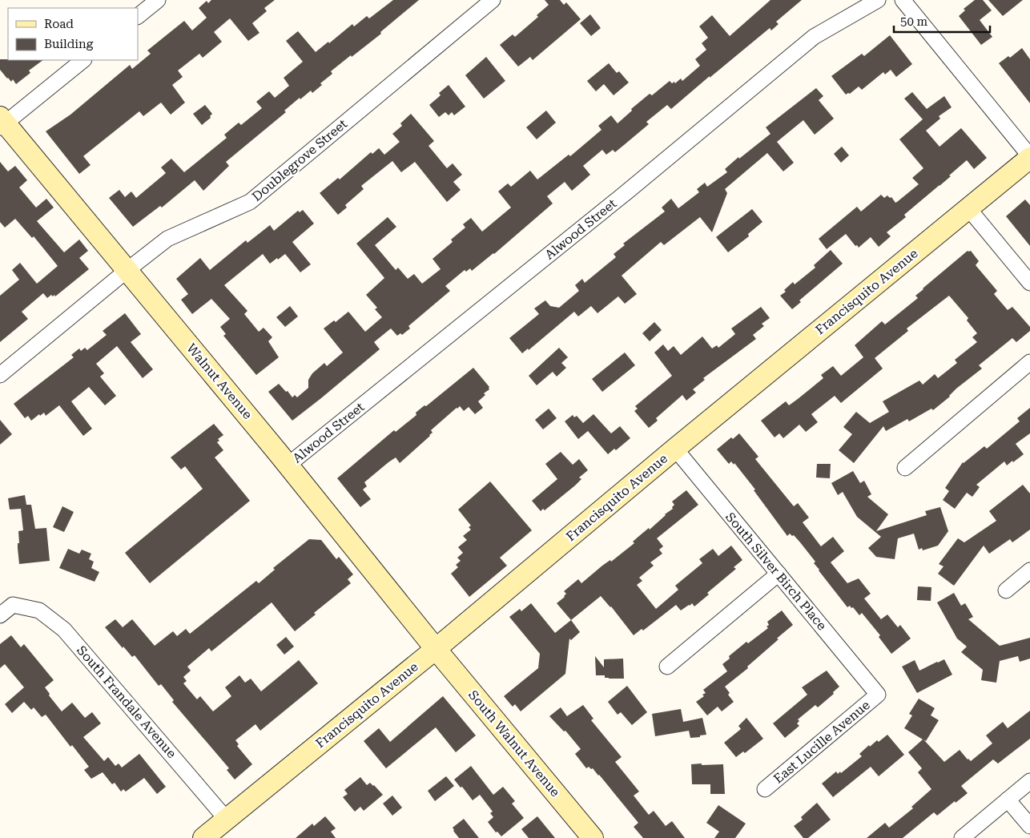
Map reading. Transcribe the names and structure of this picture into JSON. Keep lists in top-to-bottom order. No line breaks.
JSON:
{"streets":{"street":["Doublegrove Street","Alwood Street","Francisquito Avenue","Walnut Avenue","South Silver Birch Place","South Frandale Avenue","East Lucille Avenue","South Walnut Avenue"]},"crossings":[["Doublegrove Street","Walnut Avenue"],["Alwood Street","Walnut Avenue"],["Francisquito Avenue","Walnut Avenue"],["Francisquito Avenue","South Silver Birch Place"],["Francisquito Avenue","South Frandale Avenue"],["Francisquito Avenue","South Walnut Avenue"],["Walnut Avenue","South Walnut Avenue"],["South Silver Birch Place","East Lucille Avenue"]],"legend":["Road","Building"],"scale_bar":"50 m"}
